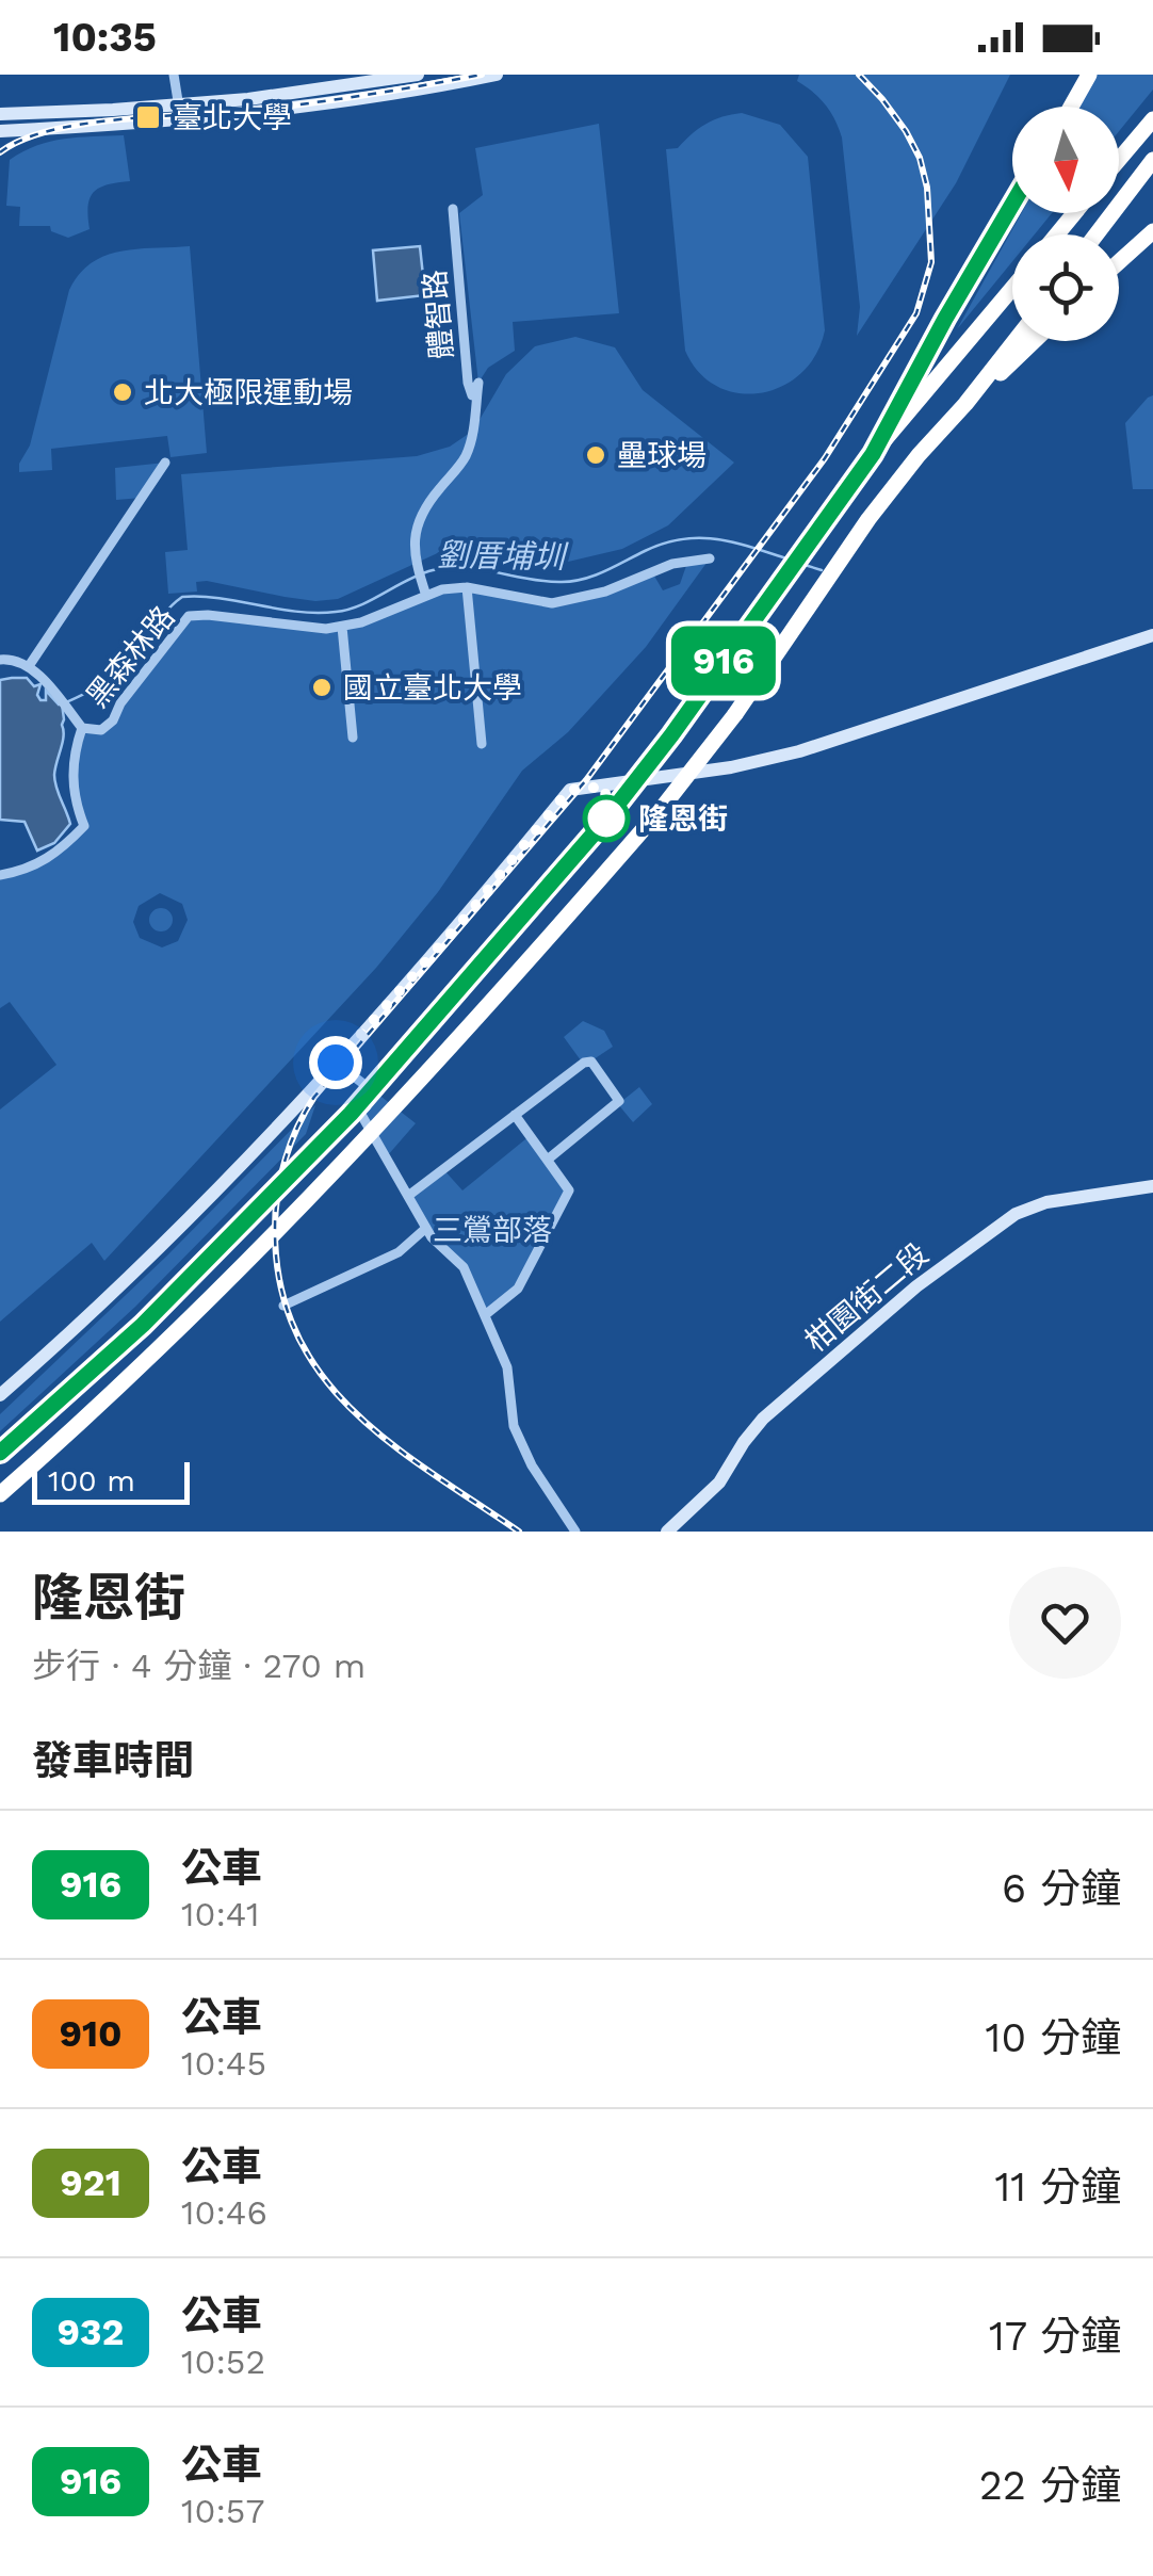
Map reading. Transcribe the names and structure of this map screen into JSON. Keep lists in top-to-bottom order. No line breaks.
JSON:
{"streets":{"street":["體智路","黑森林路","柑園街二段"]},"crossings":[["體智路","黑森林路"]],"water":["劉厝埔圳"],"parks":["三鶯部落"],"places":{"transit":["臺北大學"],"other":["北大極限運動場","壘球場","國立臺北大學","隆恩街"]},"lines":["bus line 916"],"scale_bar":"100 m","north":"bottom","page":{"status":"10:35","on_map":"916","scale":"100 m","heading":[["隆恩街","步行 · 4 分鐘 · 270 m"],"發車時間"],"list":[{"mark":"916","name":"公車","note":"10:41","value":"6 分鐘"},{"mark":"910","name":"公車","note":"10:45","value":"10 分鐘"},{"mark":"921","name":"公車","note":"10:46","value":"11 分鐘"},{"mark":"932","name":"公車","note":"10:52","value":"17 分鐘"},{"mark":"916","name":"公車","note":"10:57","value":"22 分鐘"}]}}
